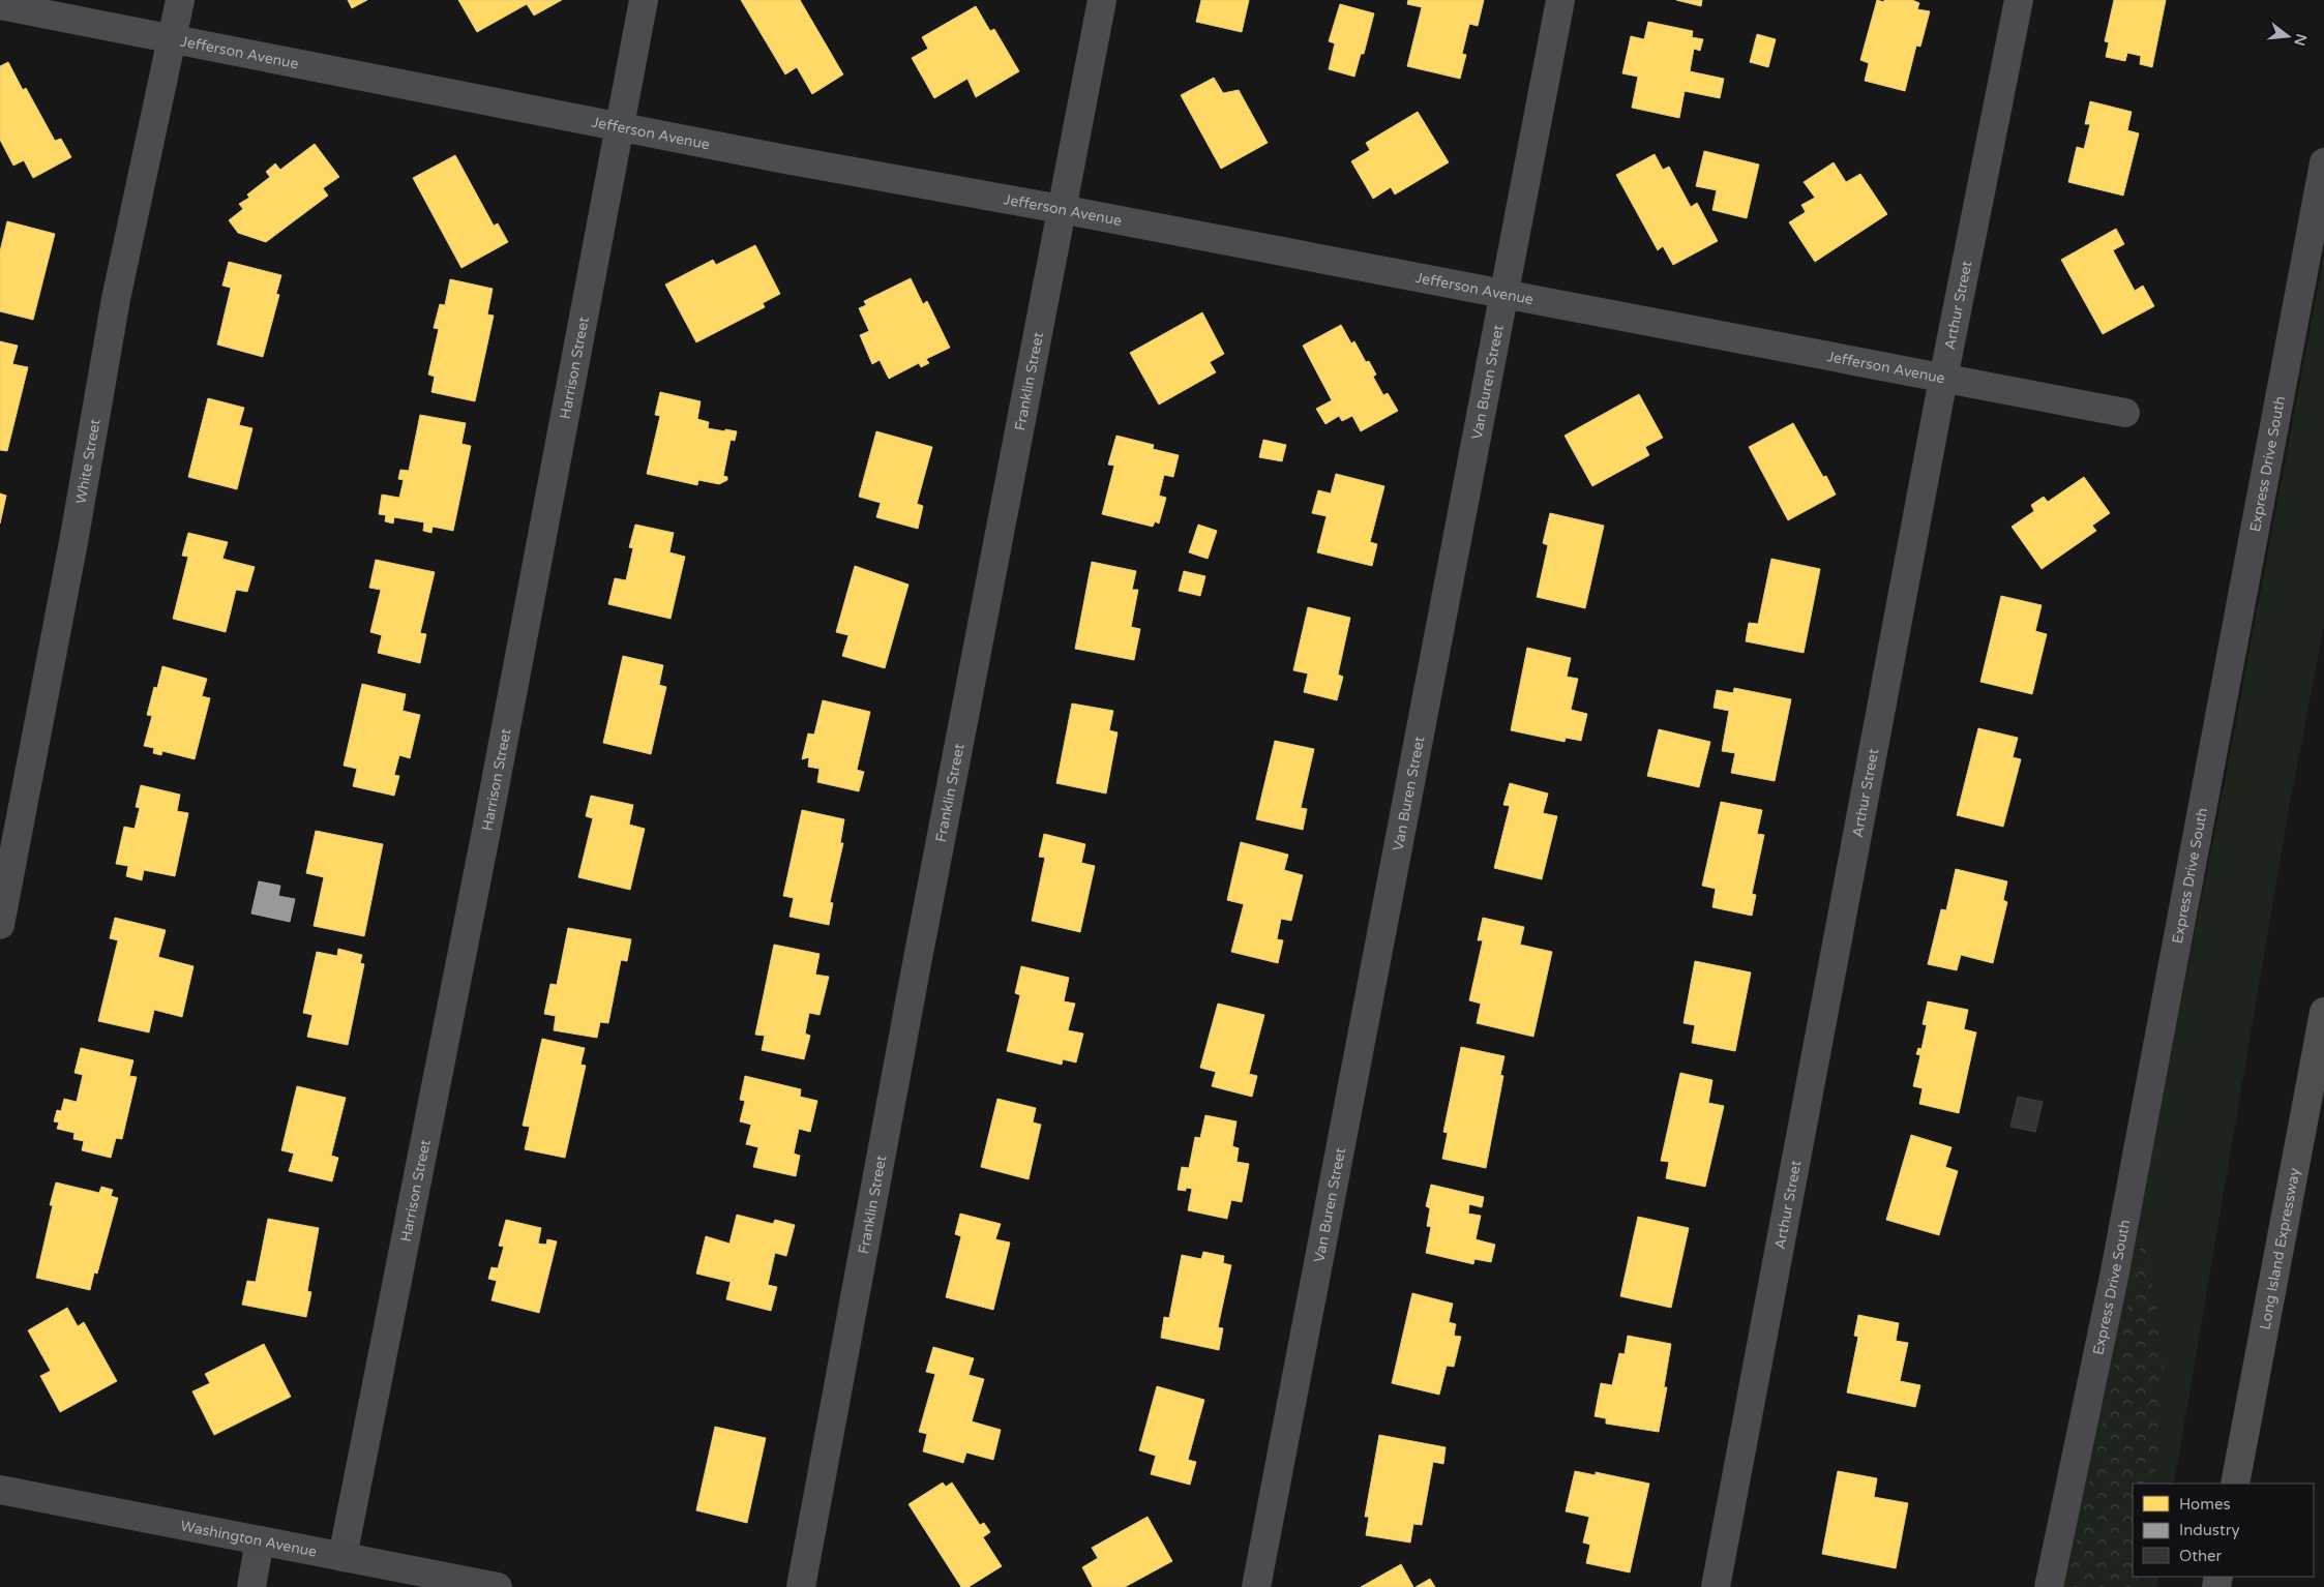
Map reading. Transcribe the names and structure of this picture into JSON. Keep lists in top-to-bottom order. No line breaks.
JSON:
{"streets":{"highway":["Long Island Expressway"],"main road":["Express Drive South","Washington Avenue"],"street":["Jefferson Avenue","Arthur Street","Harrison Street","Franklin Street","Van Buren Street","White Street"]},"crossings":[["Jefferson Avenue","Arthur Street"],["Jefferson Avenue","Harrison Street"],["Jefferson Avenue","Franklin Street"],["Jefferson Avenue","Van Buren Street"],["Jefferson Avenue","White Street"],["Harrison Street","Washington Avenue"]],"legend":["Homes","Industry","Other"],"north":"right"}
